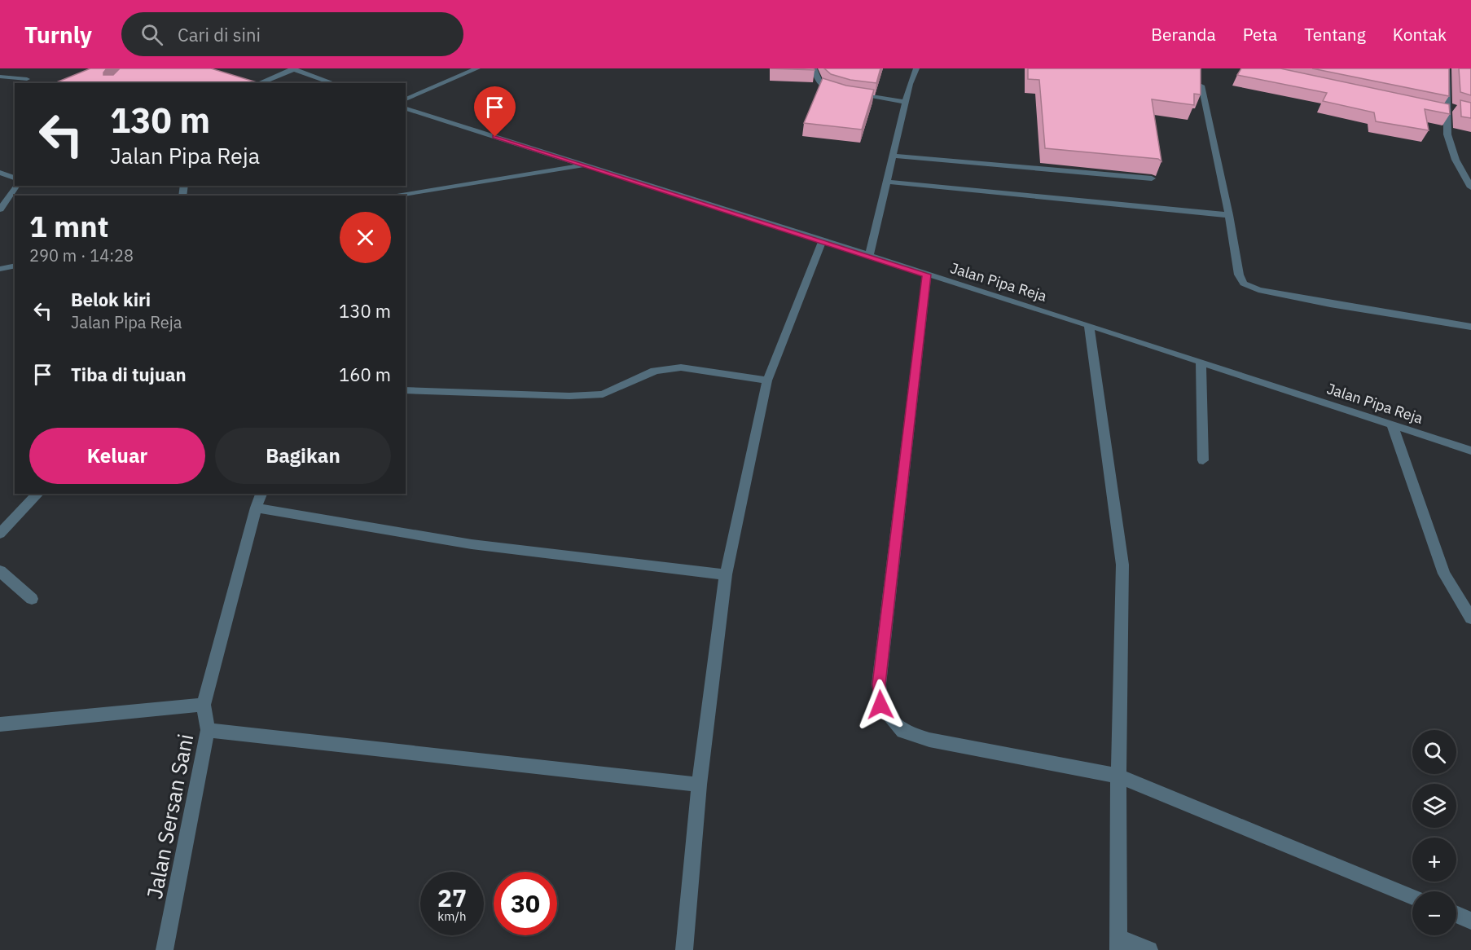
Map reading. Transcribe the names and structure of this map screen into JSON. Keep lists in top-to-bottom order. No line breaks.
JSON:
{"streets":{"street":["Jalan Pipa Reja","Jalan Sersan Sani"]},"page":{"header":"Turnly","search":"Cari di sini","nav":["Beranda","Peta","Tentang","Kontak"],"turn":["130 m","Jalan Pipa Reja"],"heading":["1 mnt","290 m · 14:28"],"list":[{"name":"Belok kiri","note":"Jalan Pipa Reja","value":"130 m"},{"name":"Tiba di tujuan","value":"160 m"}],"buttons":["Keluar","Bagikan"],"map_buttons":["+","−"],"speed":"27 km/h","limit":"30"}}
